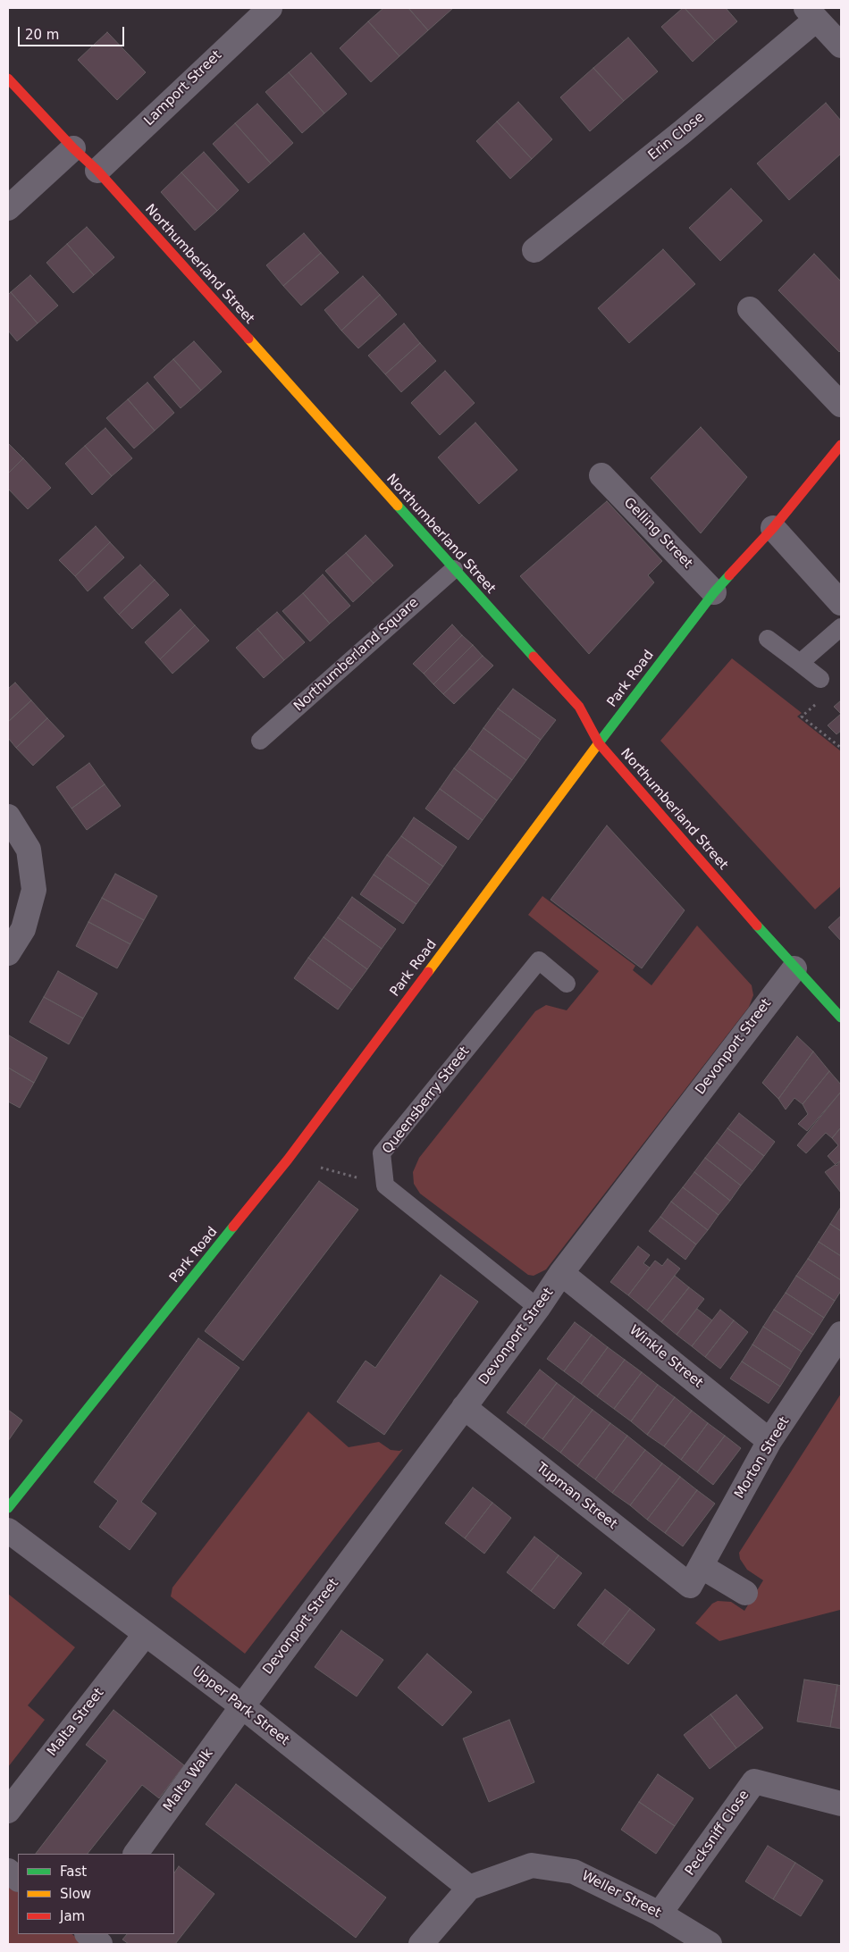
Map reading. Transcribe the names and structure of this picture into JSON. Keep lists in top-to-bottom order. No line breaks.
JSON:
{"streets":{"main road":["Northumberland Street","Park Road"],"street":["Lamport Street","Erin Close","Gelling Street","Devonport Street","Winkle Street","Morton Street","Tupman Street","Upper Park Street","Malta Street","Malta Walk","Pecksniff Close","Weller Street"],"lane":["Northumberland Square","Queensberry Street"]},"crossings":[["Lamport Street","Northumberland Street"],["Northumberland Street","Northumberland Square"],["Northumberland Street","Park Road"],["Northumberland Street","Devonport Street"],["Gelling Street","Park Road"],["Devonport Street","Winkle Street"],["Devonport Street","Tupman Street"],["Devonport Street","Upper Park Street"],["Devonport Street","Malta Walk"],["Winkle Street","Morton Street"],["Morton Street","Tupman Street"],["Upper Park Street","Malta Street"],["Upper Park Street","Malta Walk"],["Upper Park Street","Weller Street"],["Pecksniff Close","Weller Street"]],"legend":["Fast","Slow","Jam"],"scale_bar":"20 m"}
